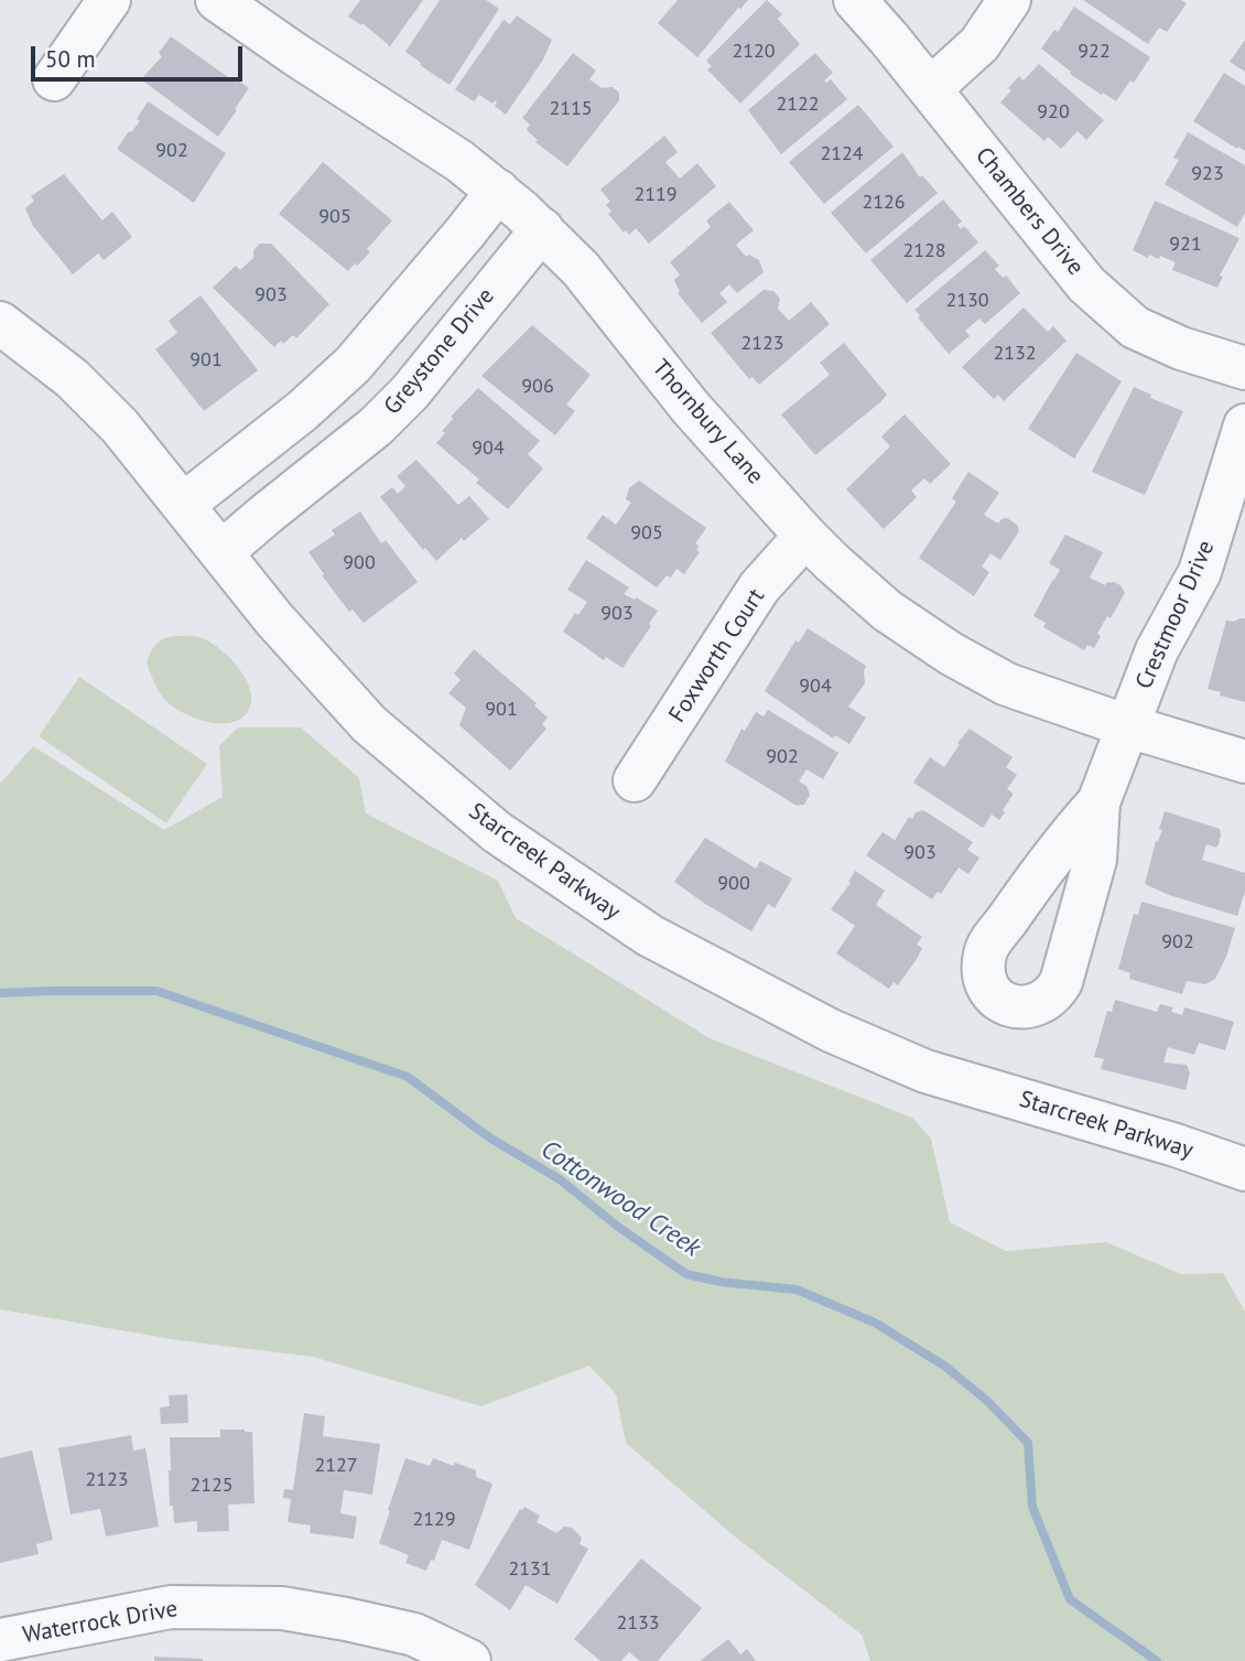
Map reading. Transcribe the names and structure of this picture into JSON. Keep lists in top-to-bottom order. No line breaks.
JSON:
{"streets":{"street":["Chambers Drive","Greystone Drive","Thornbury Lane","Crestmoor Drive","Foxworth Court","Starcreek Parkway","Waterrock Drive"]},"crossings":[["Greystone Drive","Thornbury Lane"],["Greystone Drive","Starcreek Parkway"],["Thornbury Lane","Crestmoor Drive"],["Thornbury Lane","Foxworth Court"]],"water":["Cottonwood Creek"],"house_numbers":["2120","922","2122","2115","920","902","2124","923","2119","2126","905","921","2128","903","2130","2123","2132","901","906","904","905","900","903","904","901","902","903","900","902","2127","2123","2125","2129","2131","2133"],"scale_bar":"50 m"}
